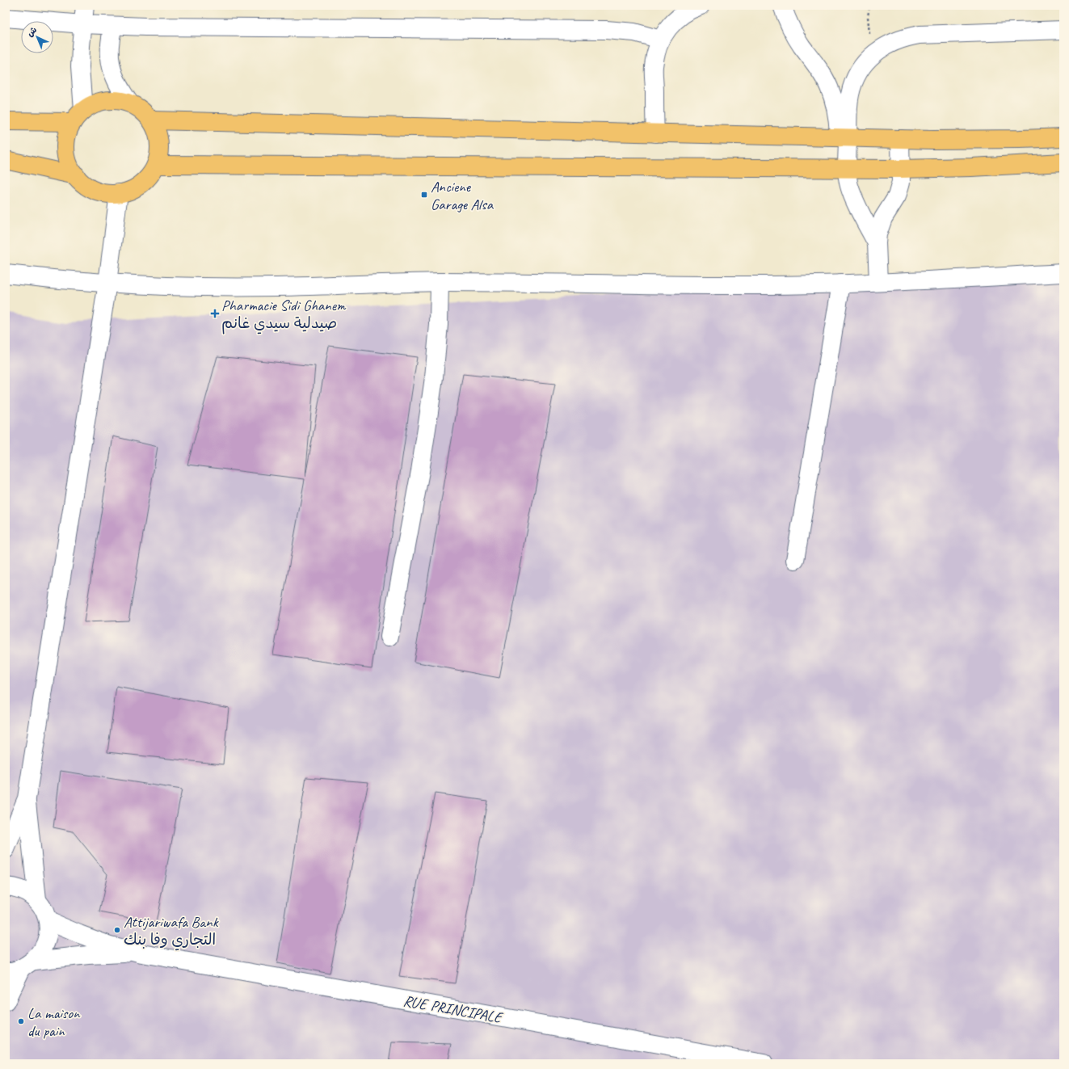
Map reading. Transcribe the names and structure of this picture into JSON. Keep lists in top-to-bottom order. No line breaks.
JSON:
{"streets":{"street":["RUE PRINCIPALE"]},"places":{"transit":["Anciene Garage Alsa"],"health":["Pharmacie Sidi Ghanem صيدلية سيدي غانم"],"other":["Attijariwafa Bank التجاري وفا بنك","La maison du pain"]},"north":"top left"}
